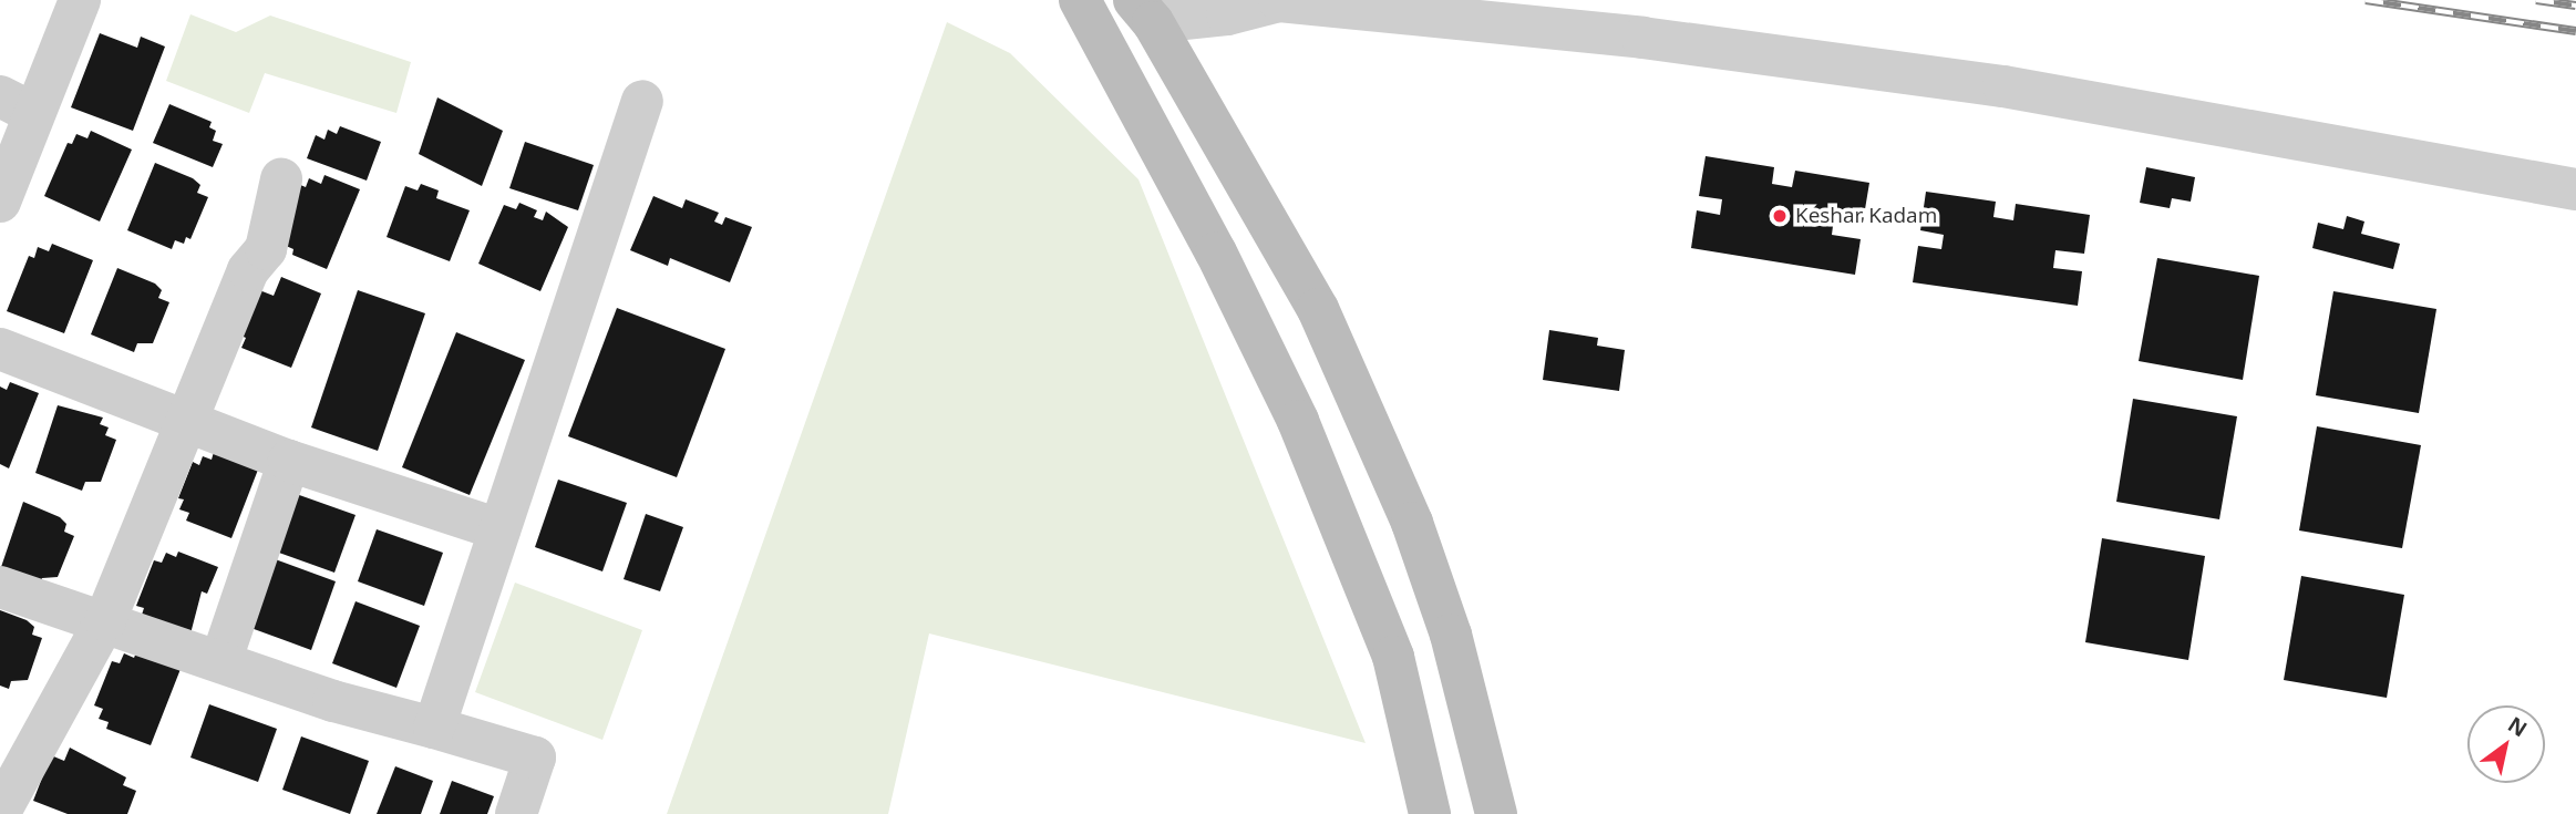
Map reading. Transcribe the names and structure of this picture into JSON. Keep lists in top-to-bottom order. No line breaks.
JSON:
{"places":["Keshar Kadam"],"north":"top right"}
